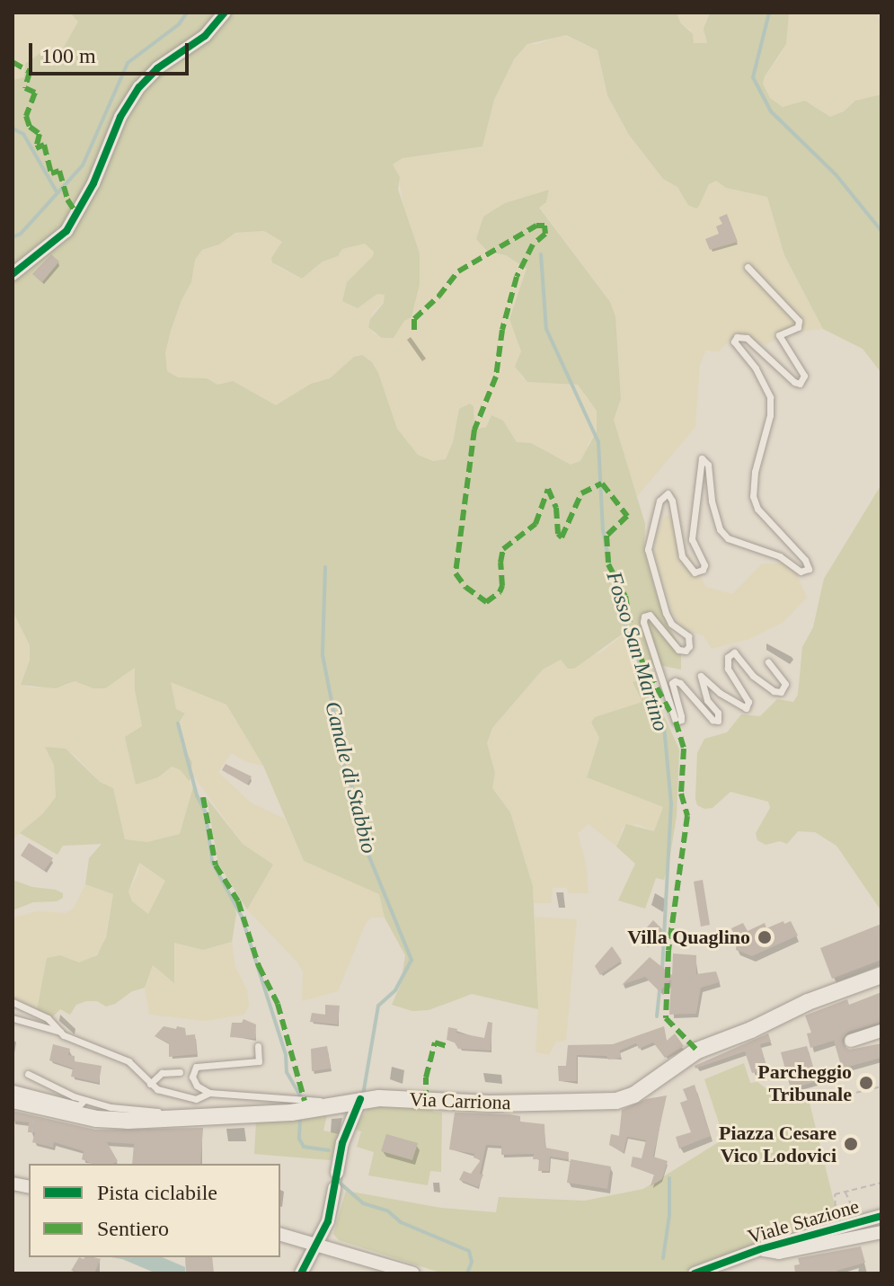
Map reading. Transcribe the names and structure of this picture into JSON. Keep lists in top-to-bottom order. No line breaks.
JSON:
{"streets":{"main road":["Via Carriona"],"street":["Viale Stazione"]},"water":["Fosso San Martino","Canale di Stabbio"],"places":["Villa Quaglino","Parcheggio Tribunale","Piazza Cesare Vico Lodovici"],"legend":["Pista ciclabile","Sentiero"],"scale_bar":"100 m"}
